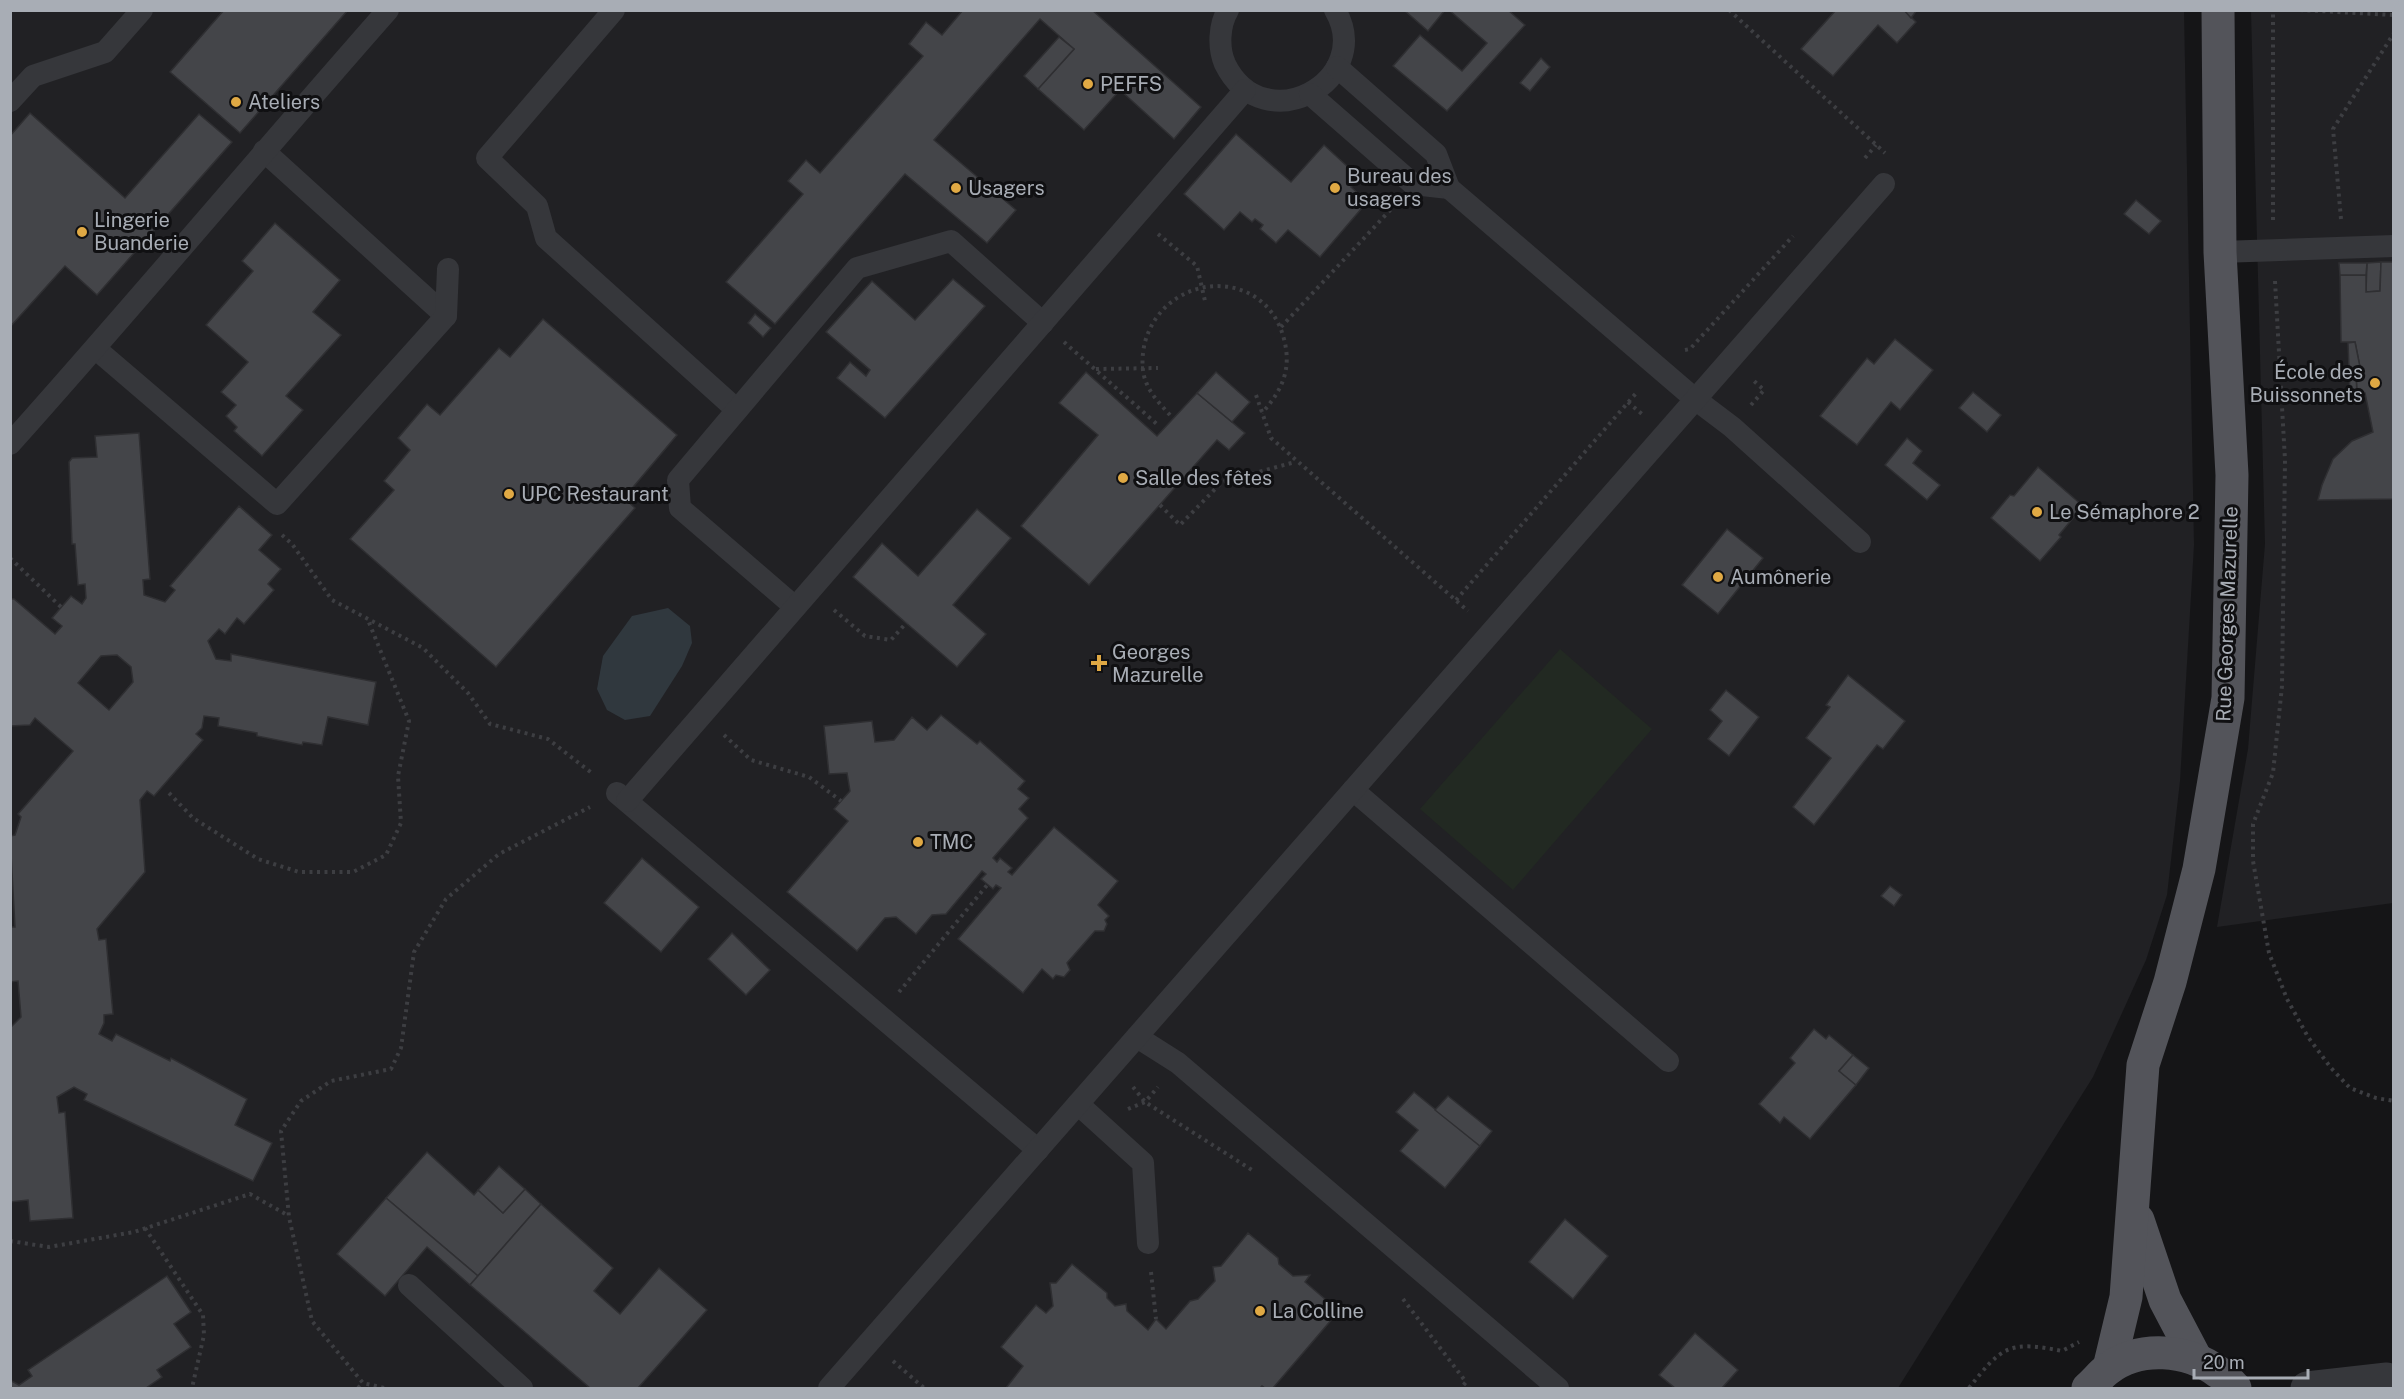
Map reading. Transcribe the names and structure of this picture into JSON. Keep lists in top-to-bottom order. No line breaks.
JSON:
{"streets":{"main road":["Rue Georges Mazurelle"]},"places":{"other":["PEFFS","Ateliers","Usagers","Bureau des usagers","Lingerie Buanderie","École des Buissonnets","Salle des fêtes","UPC Restaurant","Le Sémaphore 2","Aumônerie","TMC","La Colline"],"health":["Georges Mazurelle"]},"scale_bar":"20 m"}
